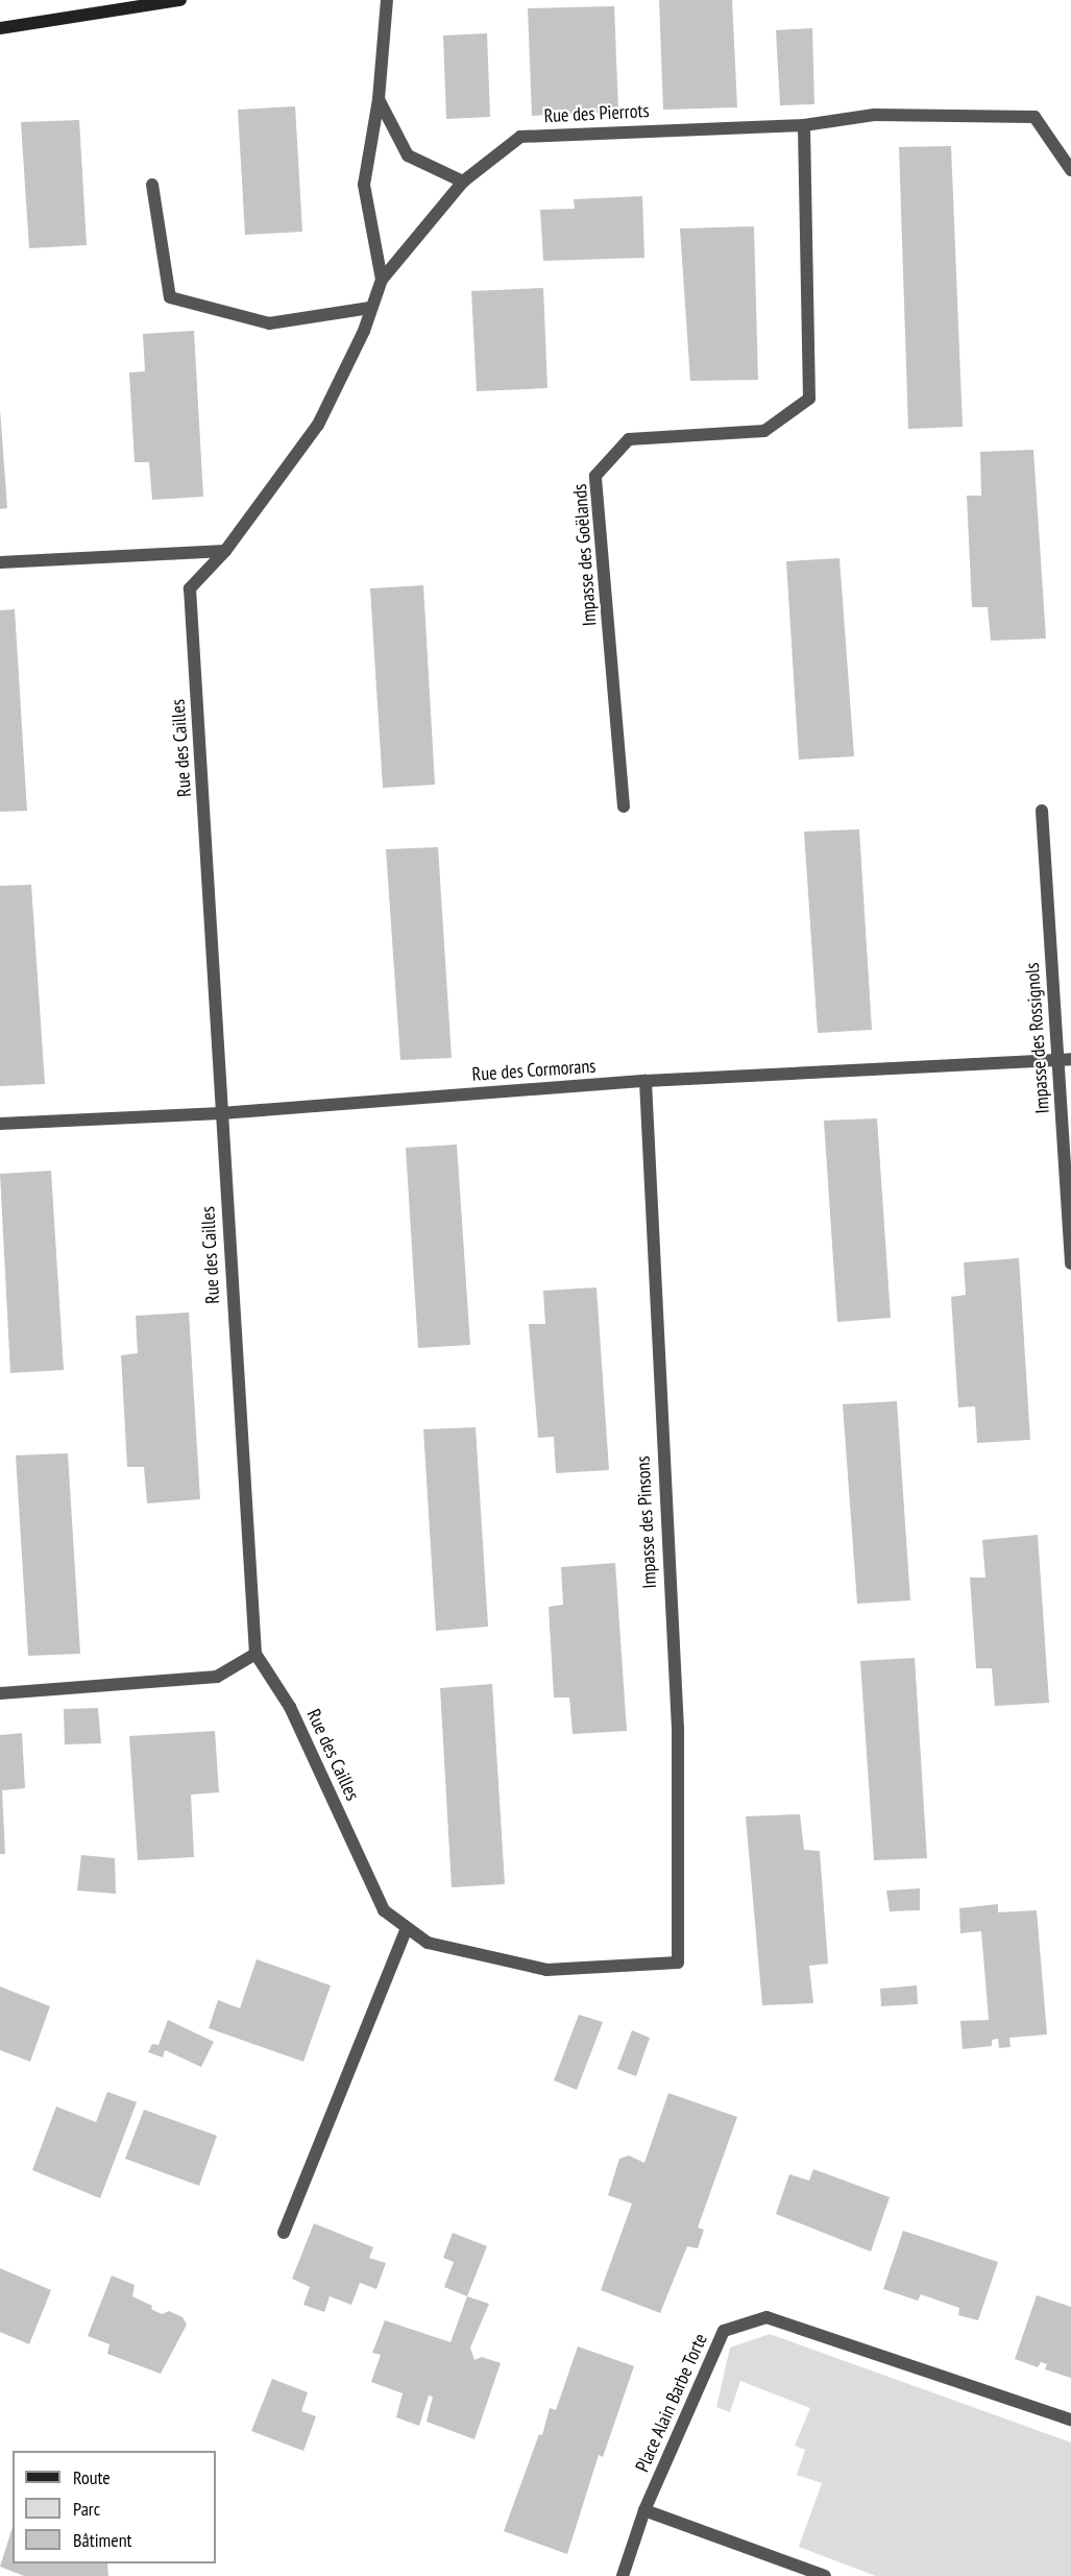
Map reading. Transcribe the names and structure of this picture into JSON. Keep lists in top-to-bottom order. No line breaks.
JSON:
{"streets":{"street":["Rue des Pierrots","Impasse des Goëlands","Rue des Cailles","Impasse des Rossignols","Rue des Cormorans","Impasse des Pinsons","Place Alain Barbe Torte"]},"crossings":[["Rue des Pierrots","Impasse des Goëlands"],["Rue des Pierrots","Rue des Cailles"],["Rue des Cailles","Rue des Cormorans"],["Rue des Cailles","Impasse des Pinsons"],["Impasse des Rossignols","Rue des Cormorans"],["Rue des Cormorans","Impasse des Pinsons"]],"legend":["Route","Parc","Bâtiment"]}
